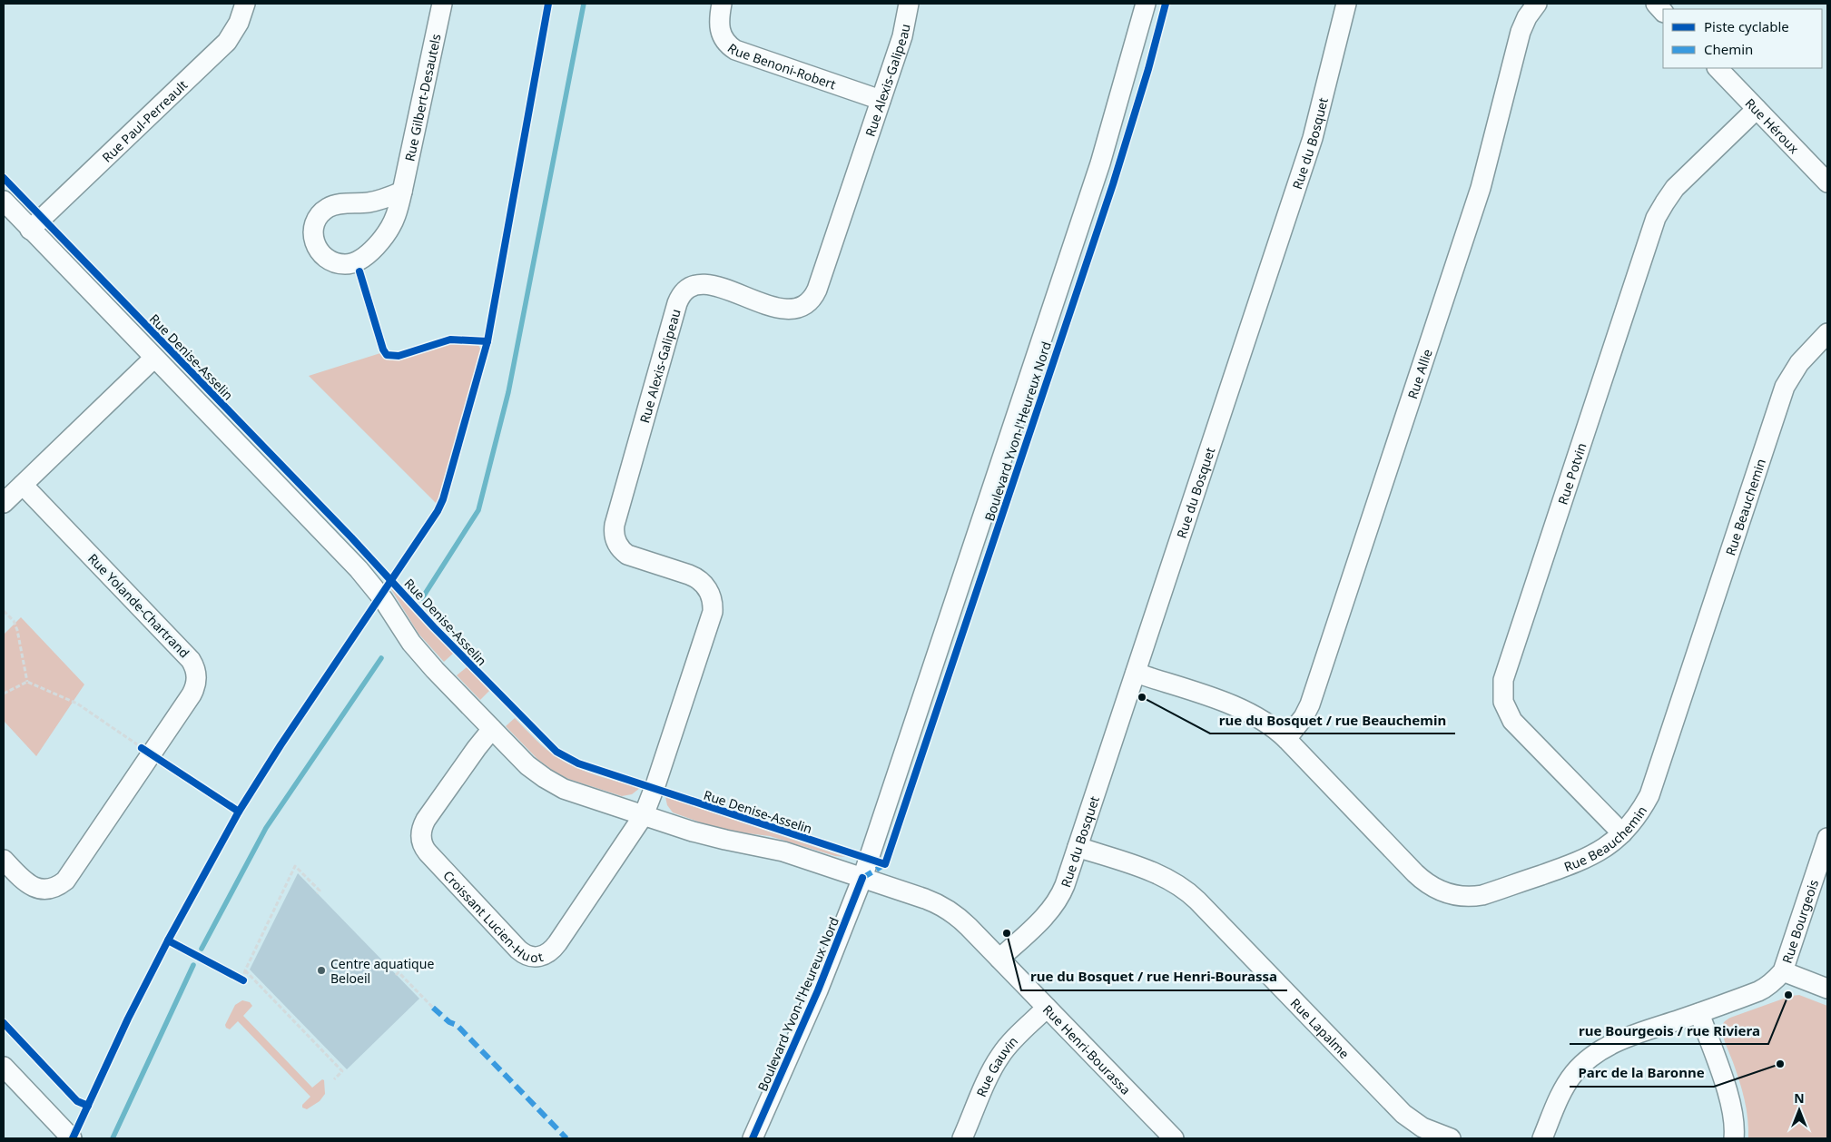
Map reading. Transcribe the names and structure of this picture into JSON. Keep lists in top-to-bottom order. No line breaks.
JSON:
{"streets":{"street":["Rue Benoni-Robert","Rue Alexis-Galipeau","Rue Gilbert-Desautels","Rue Paul-Perreault","Rue Héroux","Rue du Bosquet","Rue Allie","Boulevard Yvon-l'Heureux Nord","Rue Potvin","Rue Beauchemin","Rue Yolande-Chartrand","Croissant Lucien-Huot","Rue Bourgeois","Rue Lapalme","Rue Henri-Bourassa","Rue Gauvin"],"cycle path":["Rue Denise-Asselin"]},"crossings":[["Rue Benoni-Robert","Rue Alexis-Galipeau"],["Rue Alexis-Galipeau","Croissant Lucien-Huot"],["Rue Héroux","Rue Potvin"],["Rue du Bosquet","Rue Beauchemin"],["Rue du Bosquet","Rue Lapalme"],["Rue du Bosquet","Rue Henri-Bourassa"],["Rue Allie","Rue Beauchemin"],["Boulevard Yvon-l'Heureux Nord","Rue Henri-Bourassa"],["Rue Potvin","Rue Beauchemin"],["Rue Henri-Bourassa","Rue Gauvin"]],"places":["rue du Bosquet / rue Beauchemin","rue du Bosquet / rue Henri-Bourassa","Centre aquatique Beloeil","rue Bourgeois / rue Riviera","Parc de la Baronne"],"legend":["Piste cyclable","Chemin"],"north":"top"}
